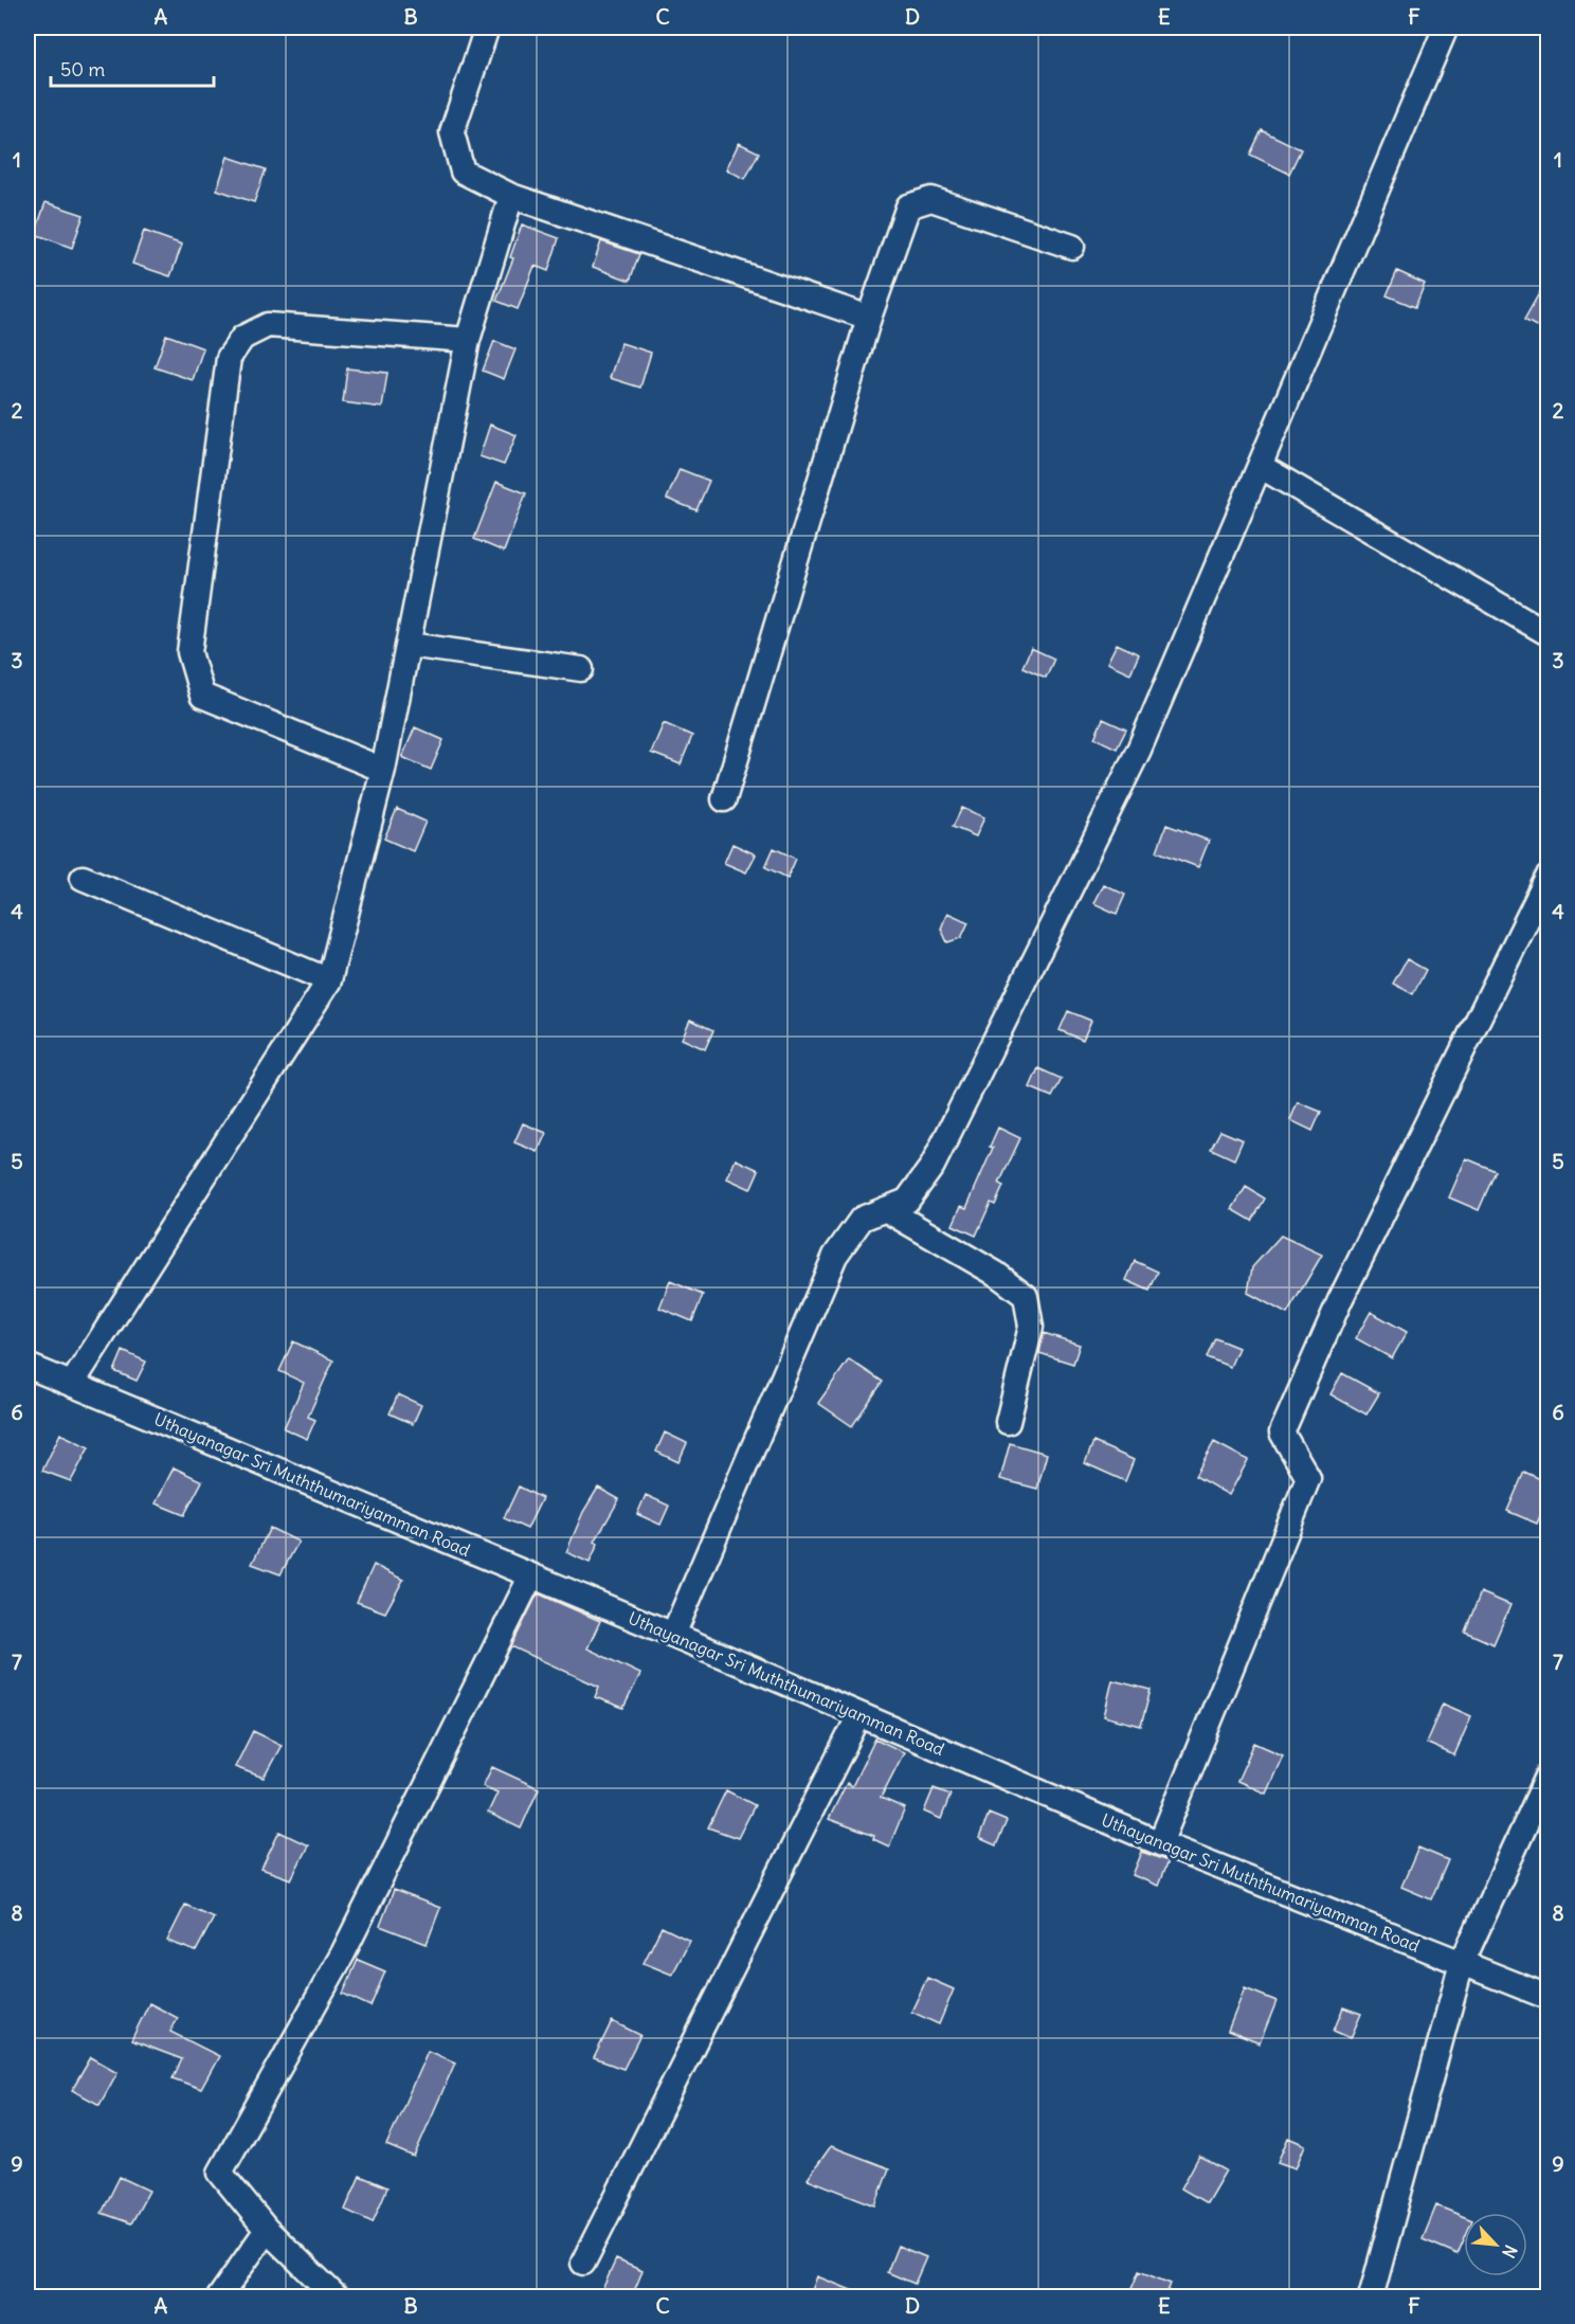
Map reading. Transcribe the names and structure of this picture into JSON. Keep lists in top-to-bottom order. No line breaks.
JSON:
{"streets":{"street":["Uthayanagar Sri Muththumariyamman Road"]},"scale_bar":"50 m","north":"bottom right","grid":{"columns":["A","B","C","D","E","F"],"rows":["1","2","3","4","5","6","7","8","9"]}}
